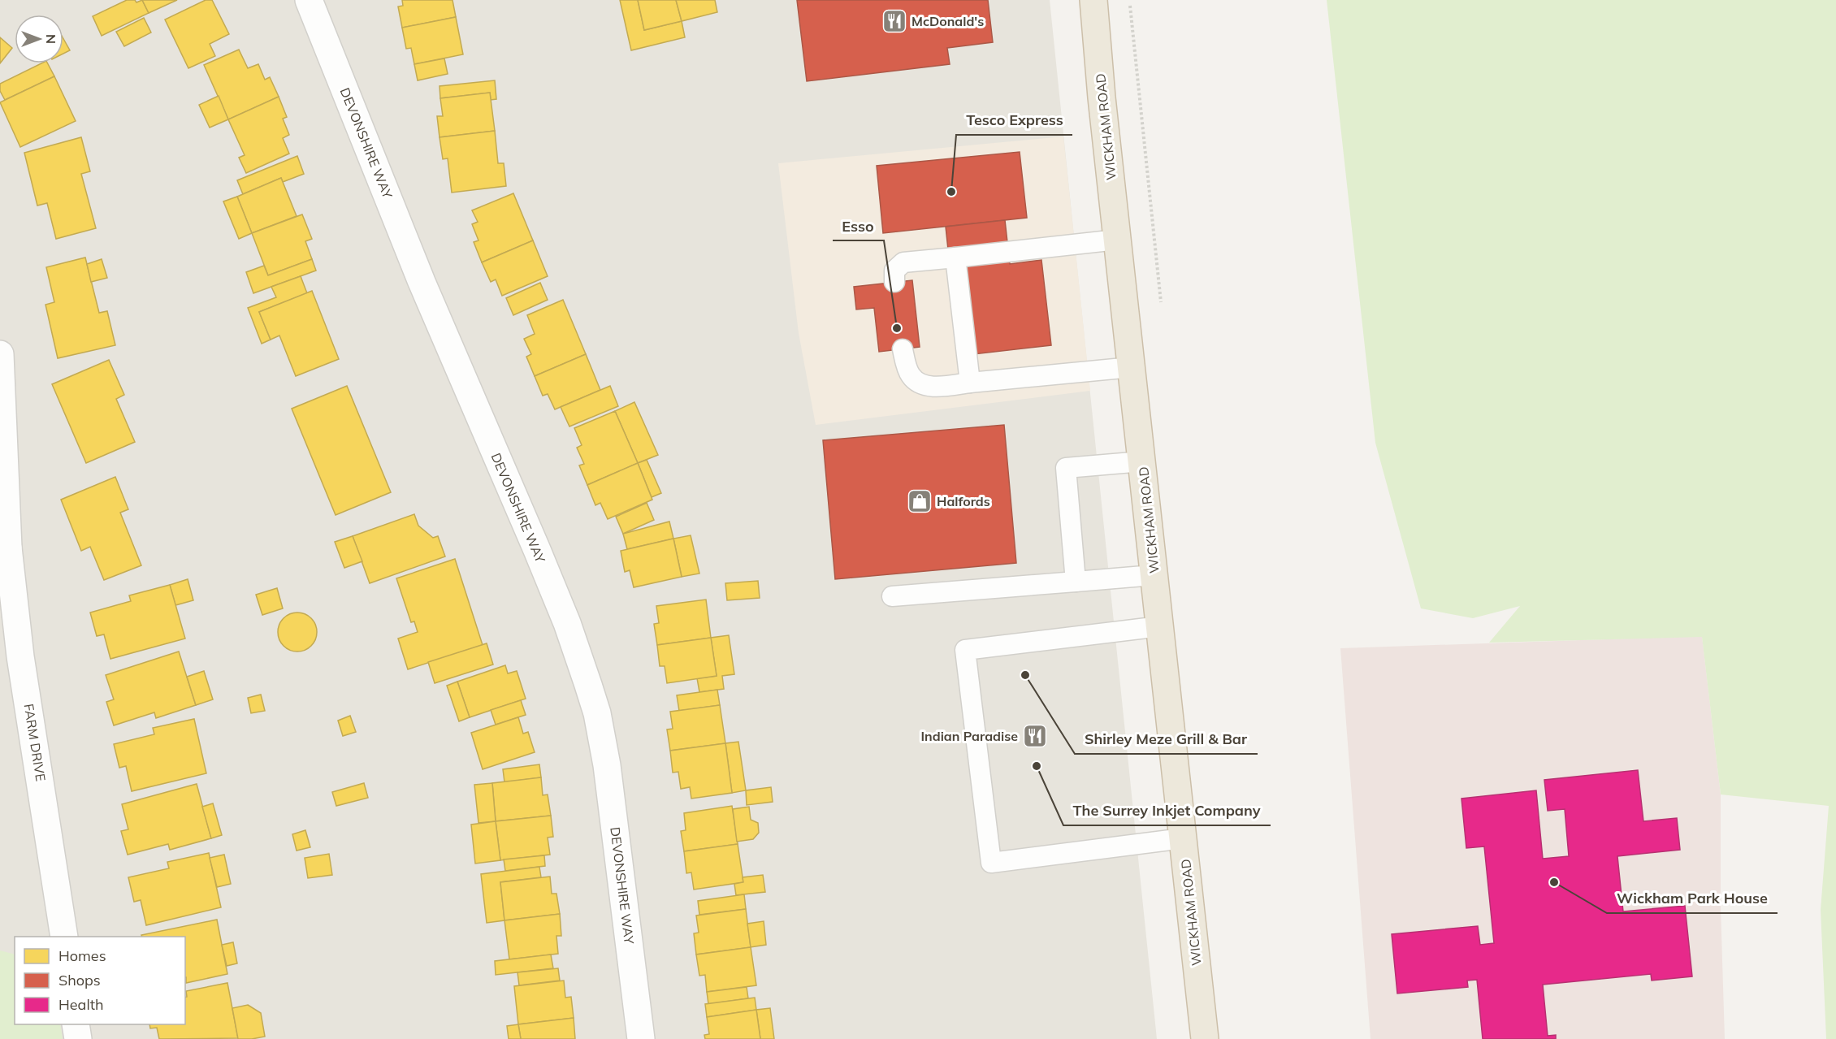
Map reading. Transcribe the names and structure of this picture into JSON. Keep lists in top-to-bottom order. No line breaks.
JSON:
{"streets":{"highway":["WICKHAM ROAD"],"street":["DEVONSHIRE WAY","FARM DRIVE"]},"places":{"restaurant":["McDonald's","Indian Paradise"],"other":["Tesco Express","Esso","Shirley Meze Grill & Bar","The Surrey Inkjet Company","Wickham Park House"],"shop":["Halfords"]},"legend":["Homes","Shops","Health"],"north":"right"}
